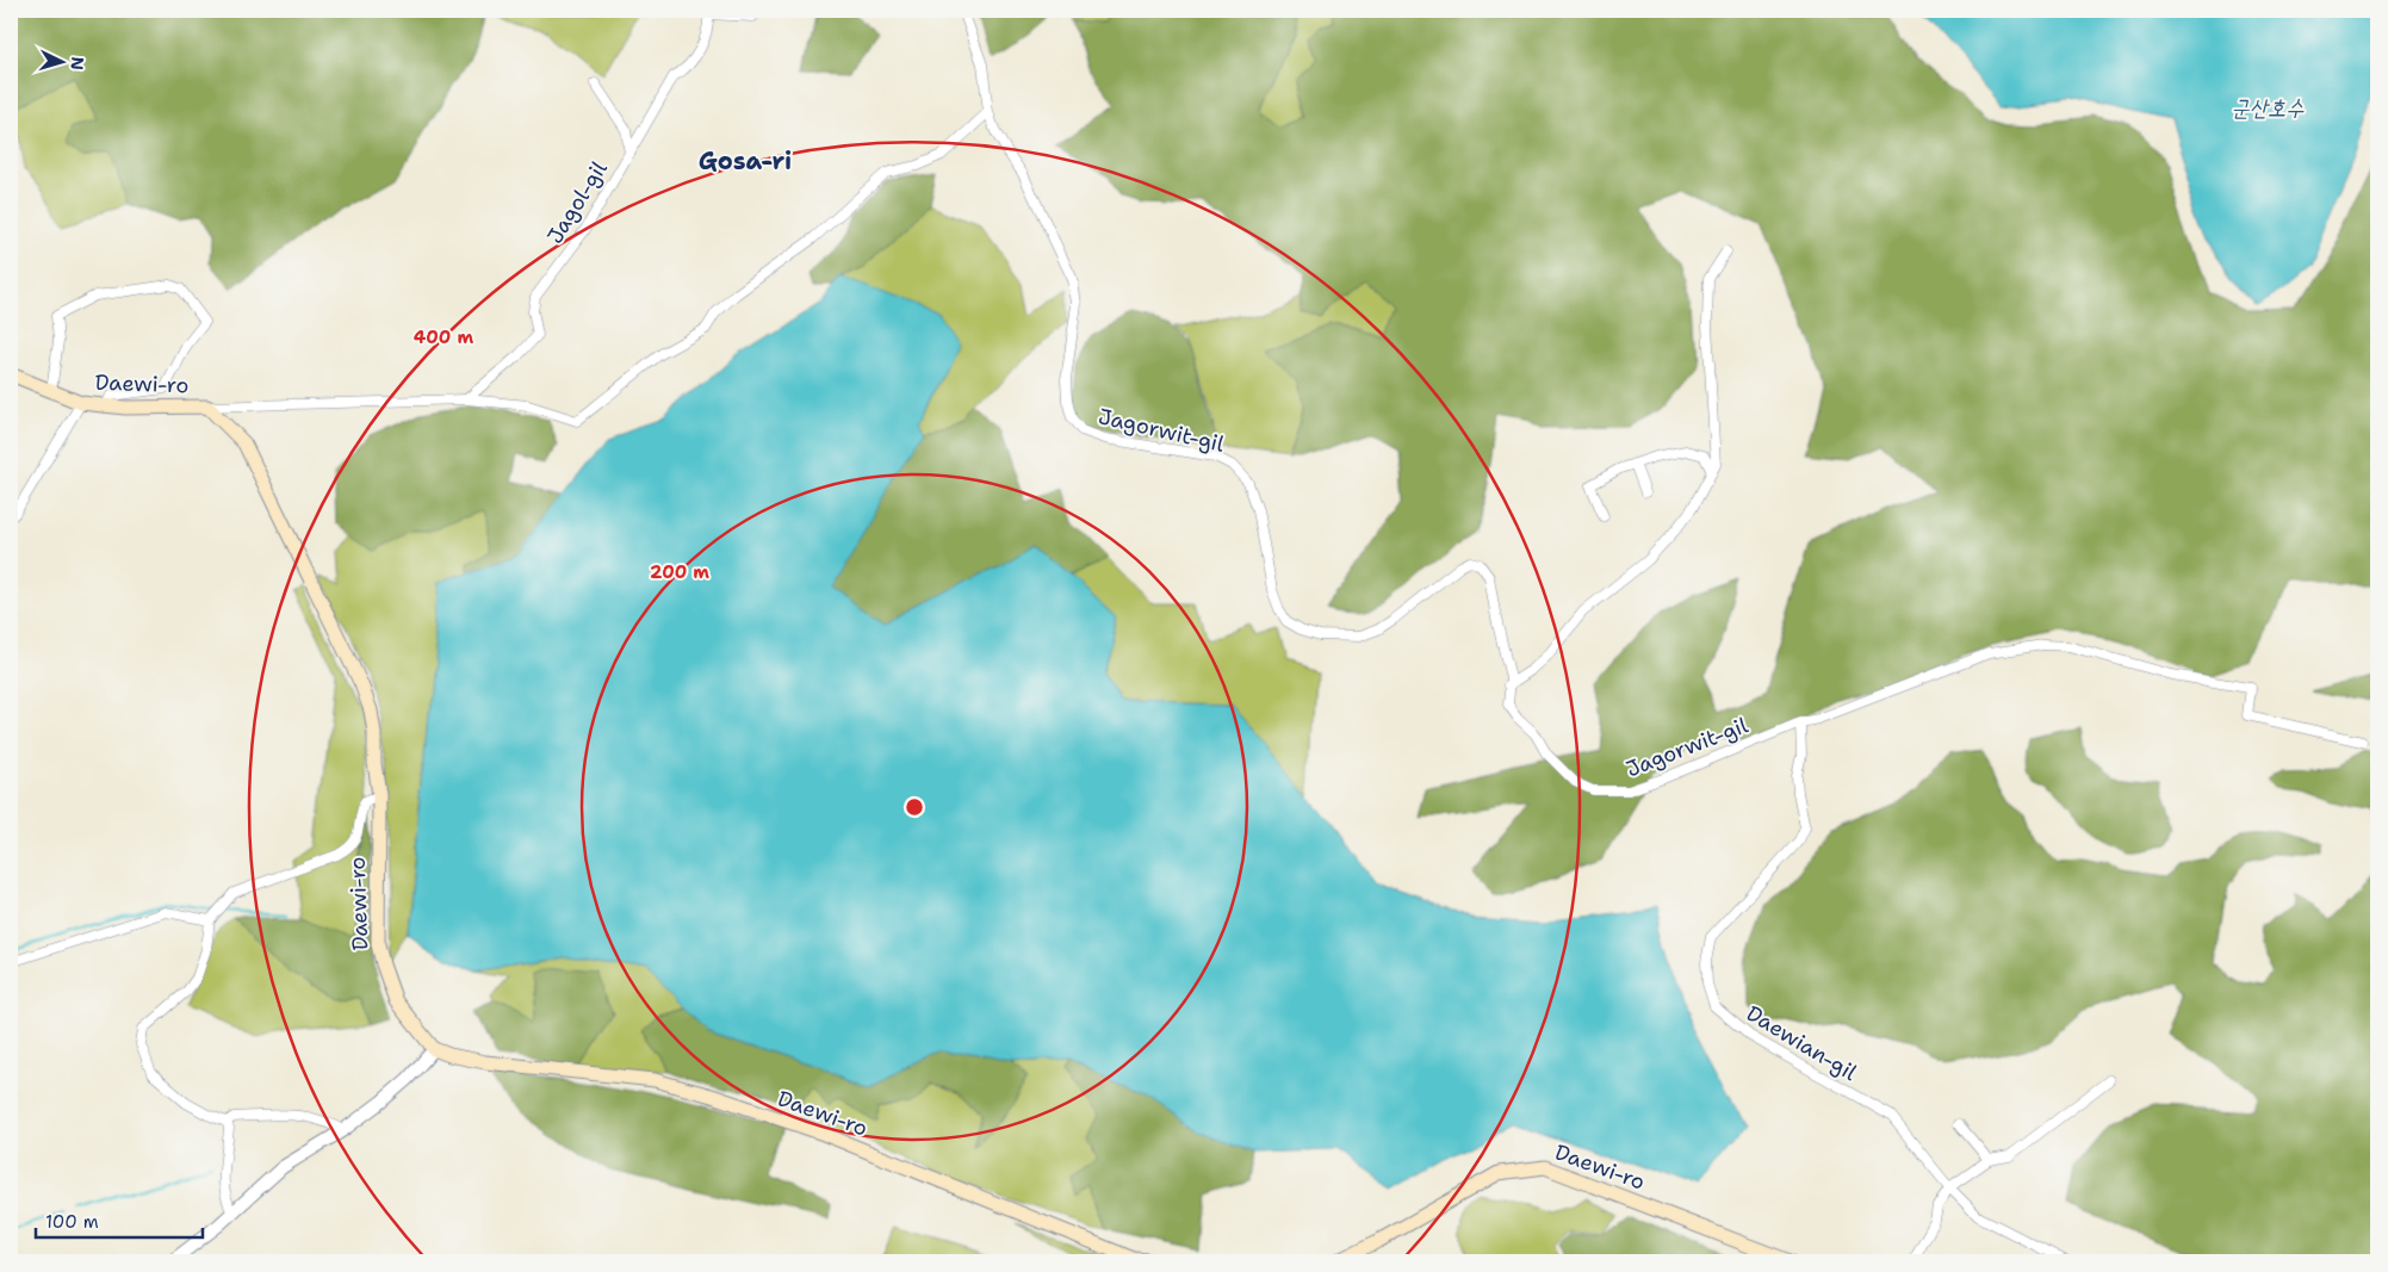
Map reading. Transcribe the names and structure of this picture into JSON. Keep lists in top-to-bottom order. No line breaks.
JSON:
{"streets":{"main road":["Daewi-ro"],"street":["Jagol-gil","Jagorwit-gil","Daewian-gil"]},"crossings":[["Jagorwit-gil","Daewian-gil"]],"districts":["Gosa-ri"],"water":["군산호수"],"scale_bar":"100 m","north":"right","rings":["400 m","200 m"]}
